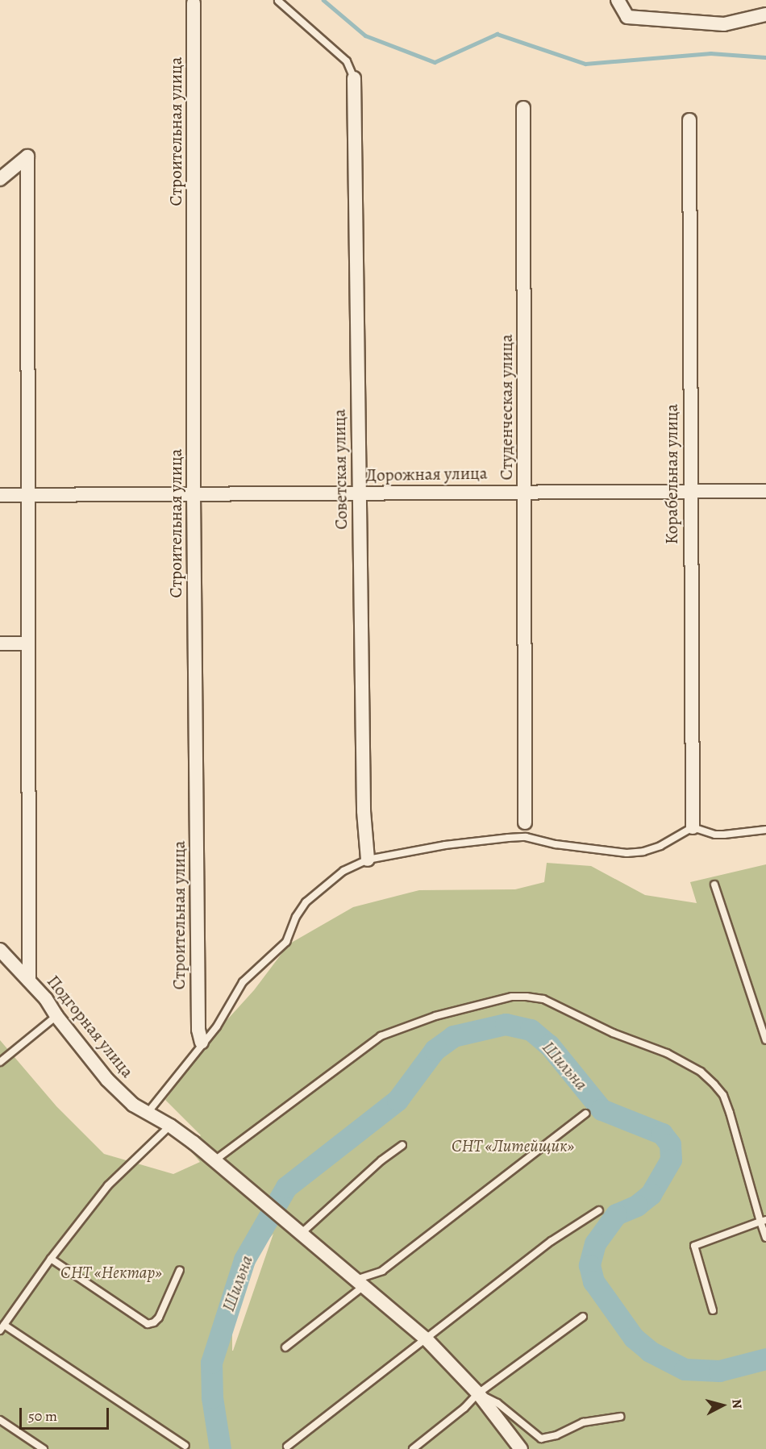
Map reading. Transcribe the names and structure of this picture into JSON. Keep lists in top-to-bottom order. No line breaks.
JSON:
{"streets":{"street":["Строительная улица","Студенческая улица","Советская улица","Дорожная улица","Корабельная улица","Подгорная улица"]},"crossings":[["Строительная улица","Дорожная улица"],["Студенческая улица","Дорожная улица"],["Советская улица","Дорожная улица"],["Дорожная улица","Корабельная улица"]],"water":["Шильна"],"parks":["СНТ «Литейщик»","СНТ «Нектар»"],"scale_bar":"50 m","north":"right"}
